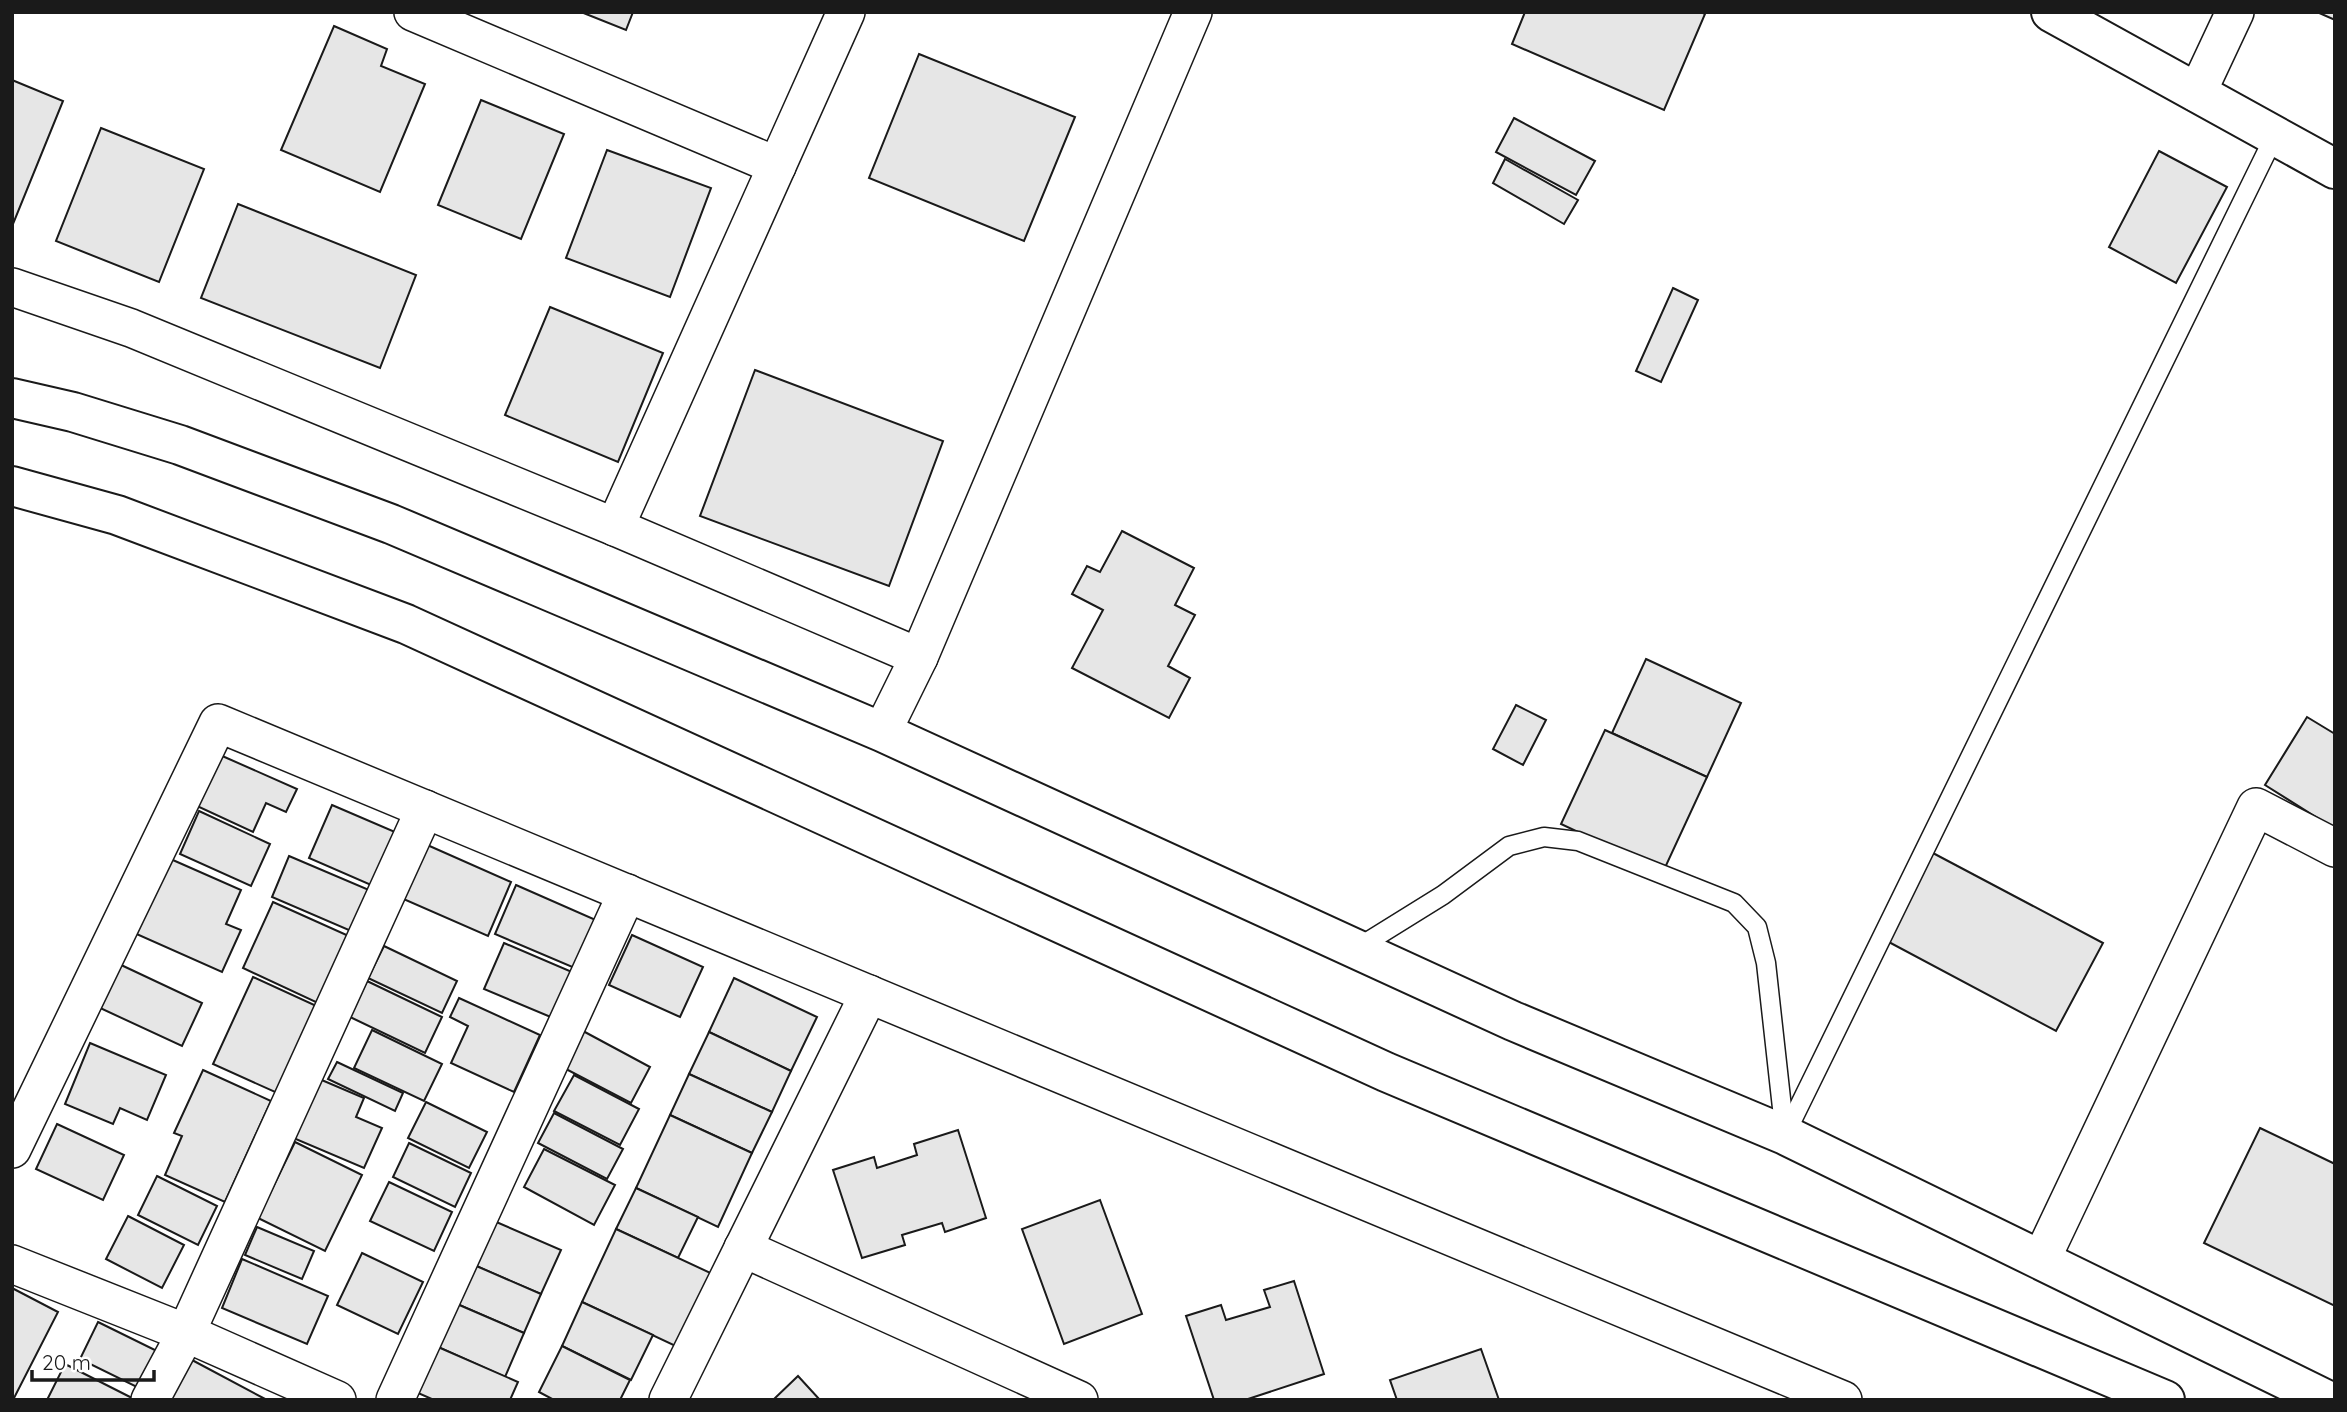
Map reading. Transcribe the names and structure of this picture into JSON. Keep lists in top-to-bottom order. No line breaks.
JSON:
{"scale_bar":"20 m"}
